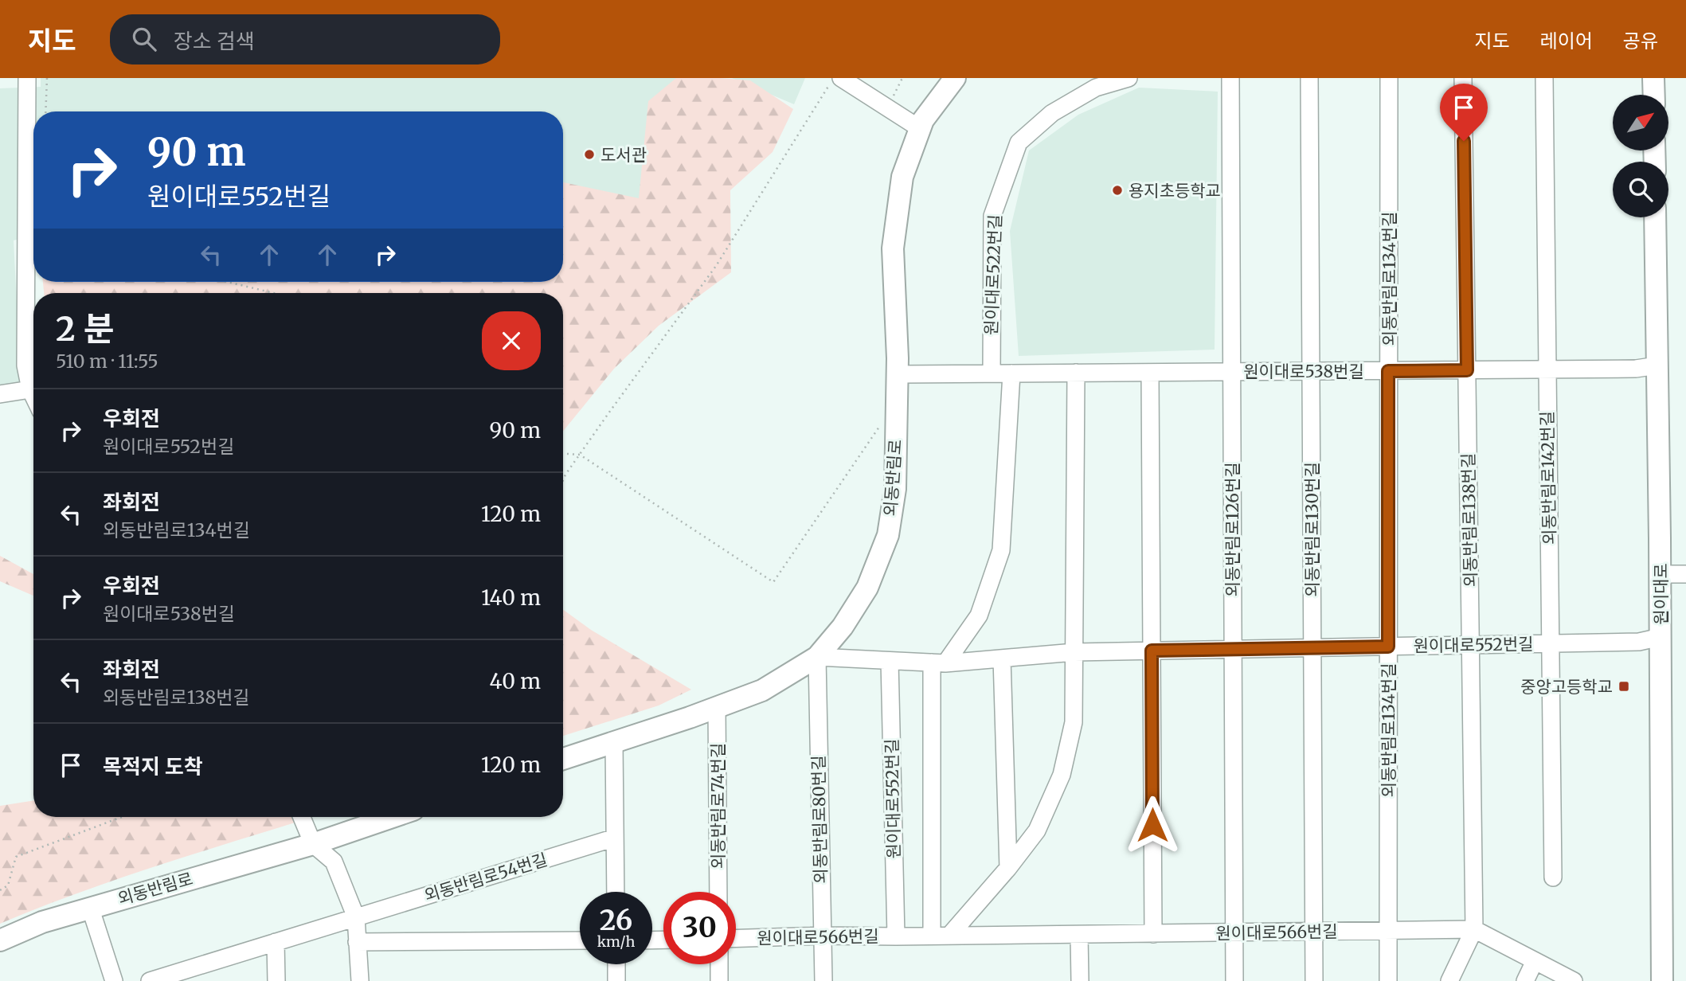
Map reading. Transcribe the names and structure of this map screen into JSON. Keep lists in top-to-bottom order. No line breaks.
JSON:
{"streets":{"main road":["외동반림로","원이대로"],"street":["원이대로522번길","외동반림로134번길","원이대로538번길","외동반림로142번길","외동반림로138번길","외동반림로126번길","외동반림로130번길","원이대로552번길","외동반림로74번길","외동반림로80번길","외동반림로54번길","원이대로566번길"]},"crossings":[["원이대로522번길","원이대로538번길"],["외동반림로134번길","원이대로538번길"],["외동반림로134번길","원이대로552번길"],["외동반림로134번길","원이대로566번길"],["원이대로538번길","외동반림로"],["원이대로538번길","외동반림로142번길"],["원이대로538번길","외동반림로138번길"],["원이대로538번길","외동반림로126번길"],["원이대로538번길","외동반림로130번길"],["원이대로538번길","원이대로"],["외동반림로","원이대로552번길"],["외동반림로","외동반림로74번길"],["외동반림로","외동반림로80번길"],["외동반림로142번길","원이대로552번길"],["외동반림로138번길","원이대로552번길"],["외동반림로138번길","원이대로566번길"],["외동반림로126번길","원이대로552번길"],["외동반림로126번길","원이대로566번길"],["외동반림로130번길","원이대로552번길"],["외동반림로130번길","원이대로566번길"],["원이대로","원이대로552번길"],["원이대로552번길","외동반림로80번길"],["원이대로552번길","원이대로566번길"],["외동반림로80번길","원이대로566번길"]],"places":{"other":["도서관","용지초등학교"],"transit":["중앙고등학교"]},"north":"top right","page":{"header":"지도","search":"장소 검색","nav":["지도","레이어","공유"],"turn":["90 m","원이대로552번길"],"heading":["2 분","510 m · 11:55"],"list":[{"name":"우회전","note":"원이대로552번길","value":"90 m"},{"name":"좌회전","note":"외동반림로134번길","value":"120 m"},{"name":"우회전","note":"원이대로538번길","value":"140 m"},{"name":"좌회전","note":"외동반림로138번길","value":"40 m"},{"name":"목적지 도착","value":"120 m"}],"speed":"26 km/h","limit":"30"}}
